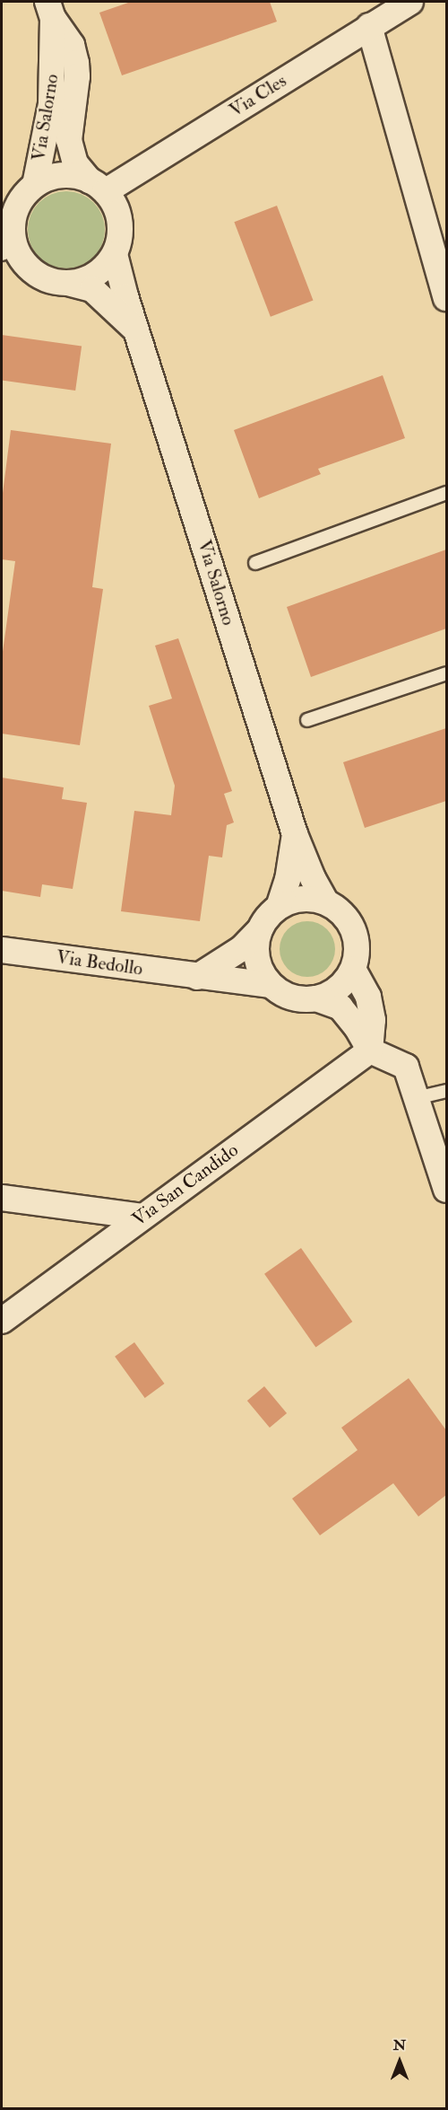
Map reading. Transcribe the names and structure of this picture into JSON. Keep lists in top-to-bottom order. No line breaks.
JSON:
{"streets":{"street":["Via Cles","Via Salorno","Via Bedollo","Via San Candido"]},"crossings":[["Via Cles","Via Salorno"],["Via Salorno","Via Bedollo"]],"north":"top"}
